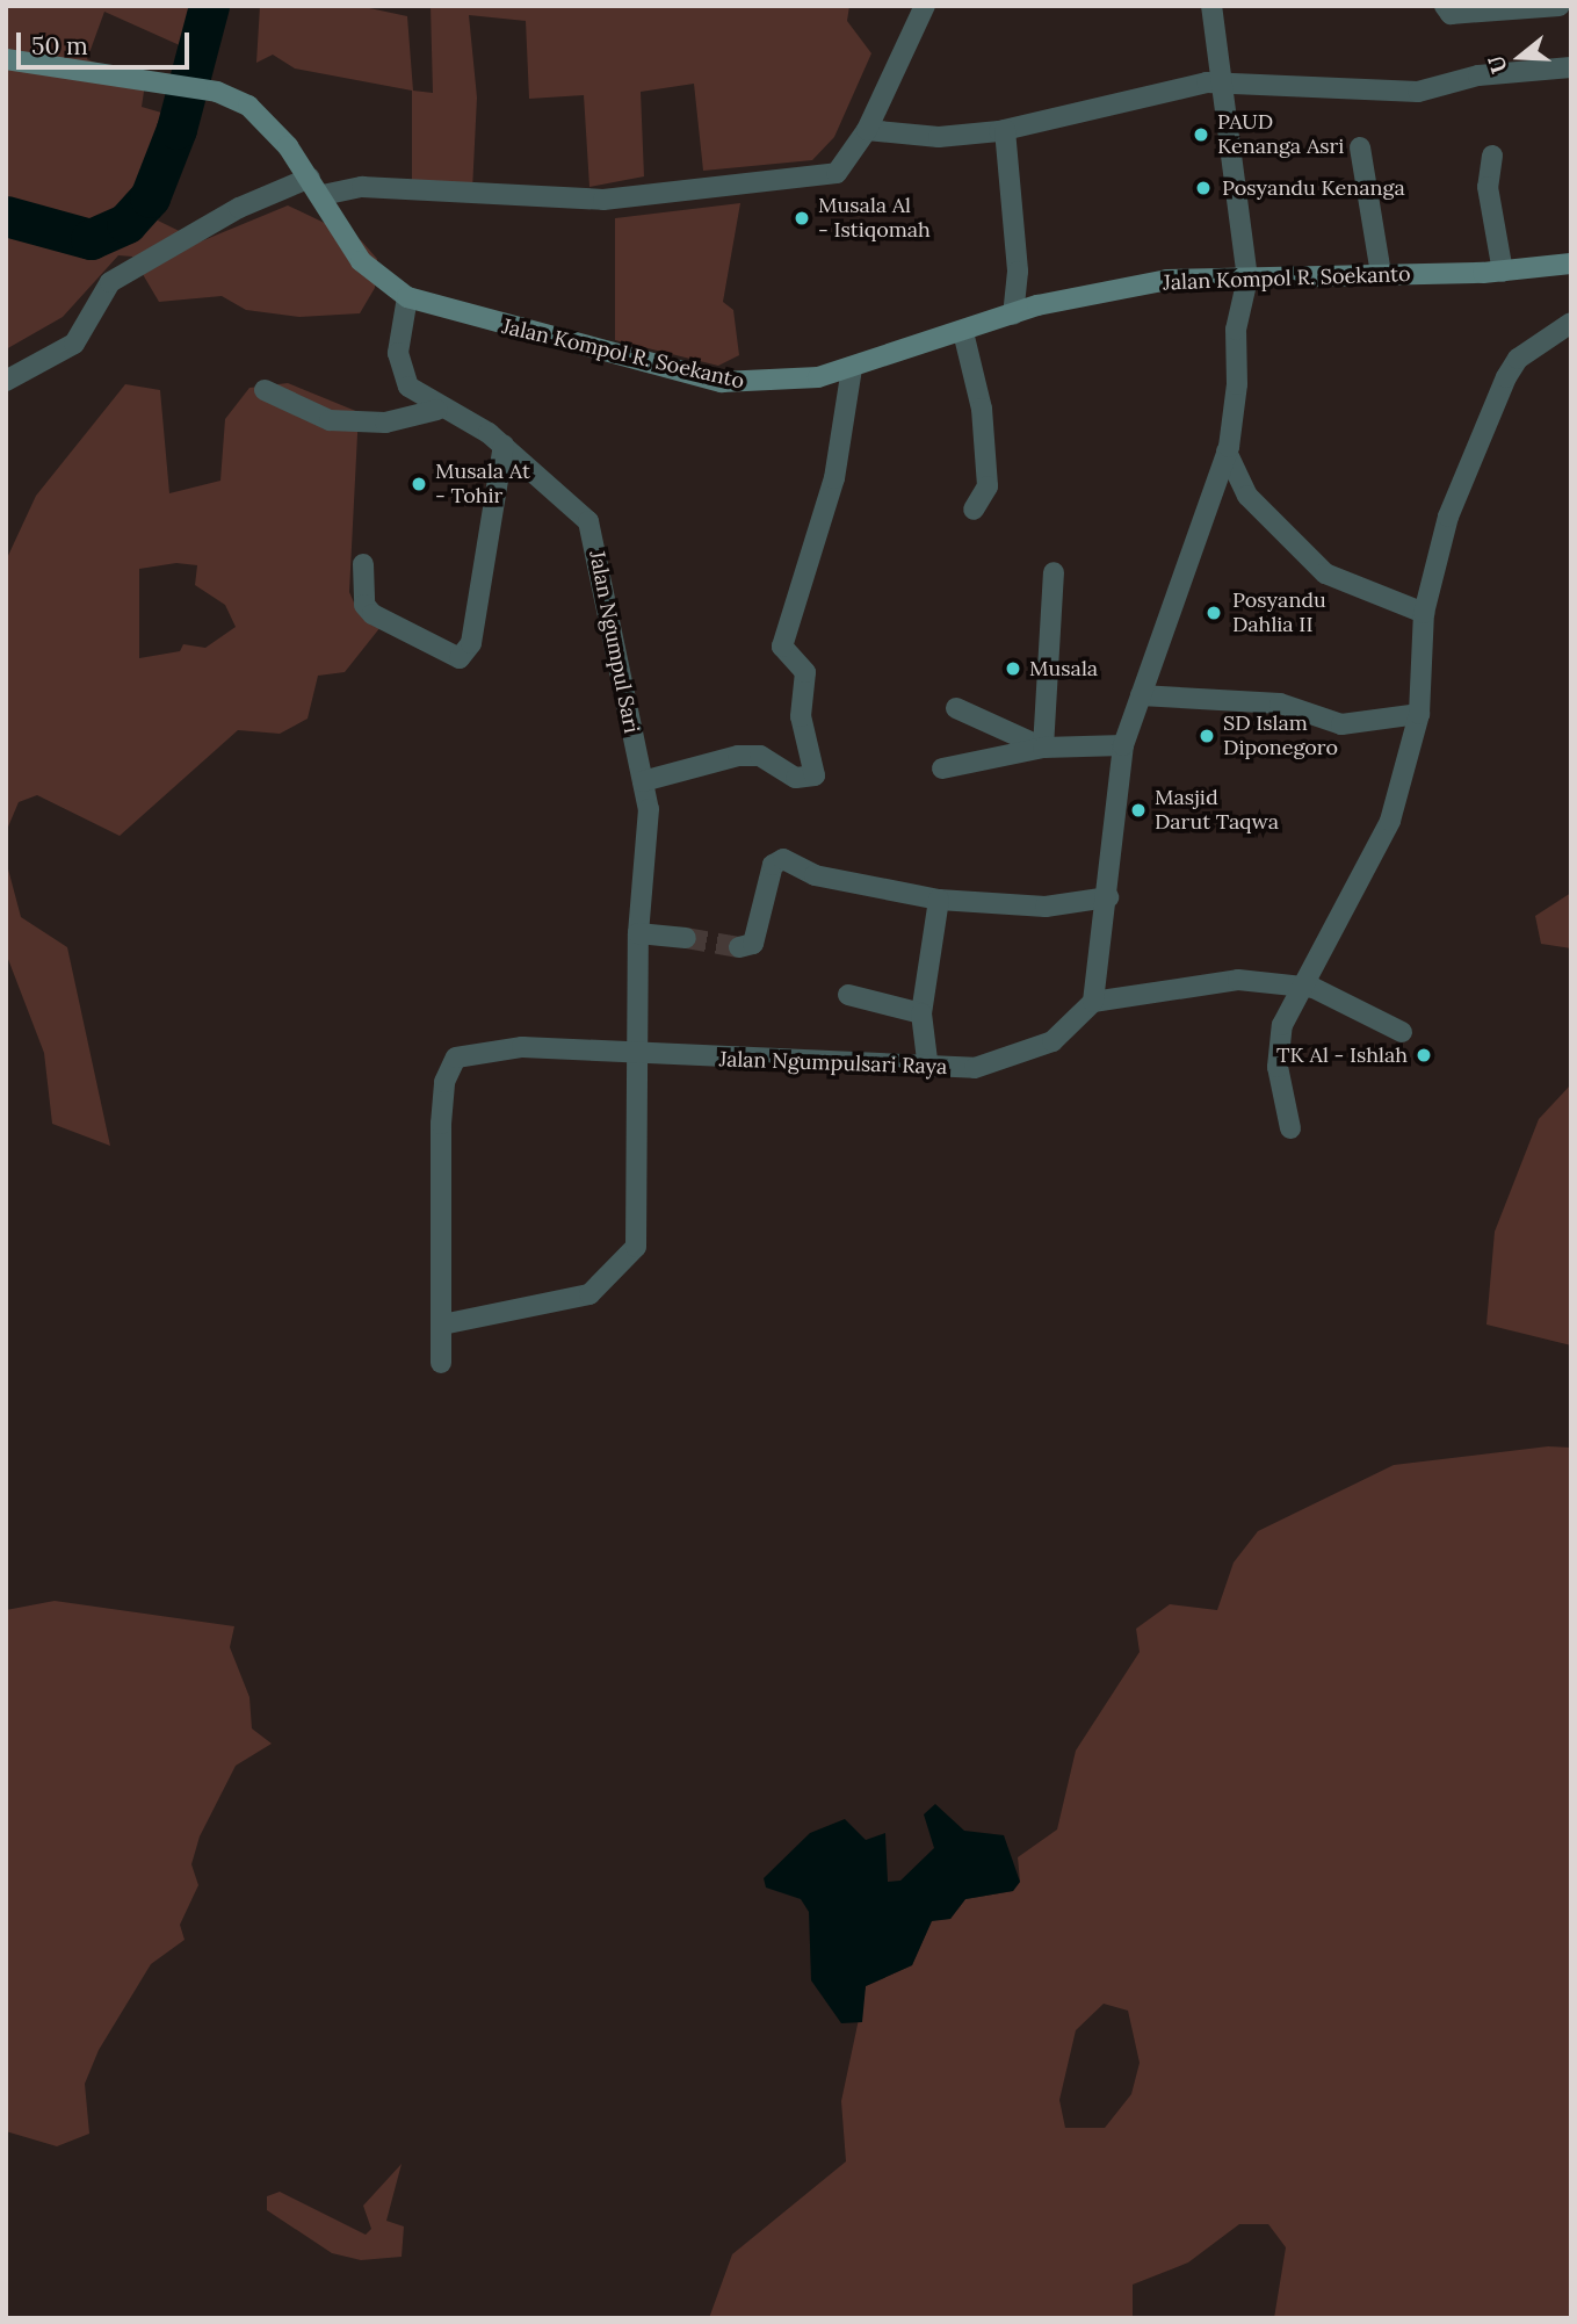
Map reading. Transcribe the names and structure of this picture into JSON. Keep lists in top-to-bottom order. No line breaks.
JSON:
{"streets":{"main road":["Jalan Kompol R. Soekanto"],"street":["Jalan Ngumpul Sari","Jalan Ngumpulsari Raya"]},"crossings":[["Jalan Kompol R. Soekanto","Jalan Ngumpul Sari"],["Jalan Ngumpul Sari","Jalan Ngumpulsari Raya"]],"places":["PAUD Kenanga Asri","Posyandu Kenanga","Musala Al - Istiqomah","Musala At - Tohir","Posyandu Dahlia II","Musala","SD Islam Diponegoro","Masjid Darut Taqwa","TK Al - Ishlah"],"scale_bar":"50 m","north":"left"}
